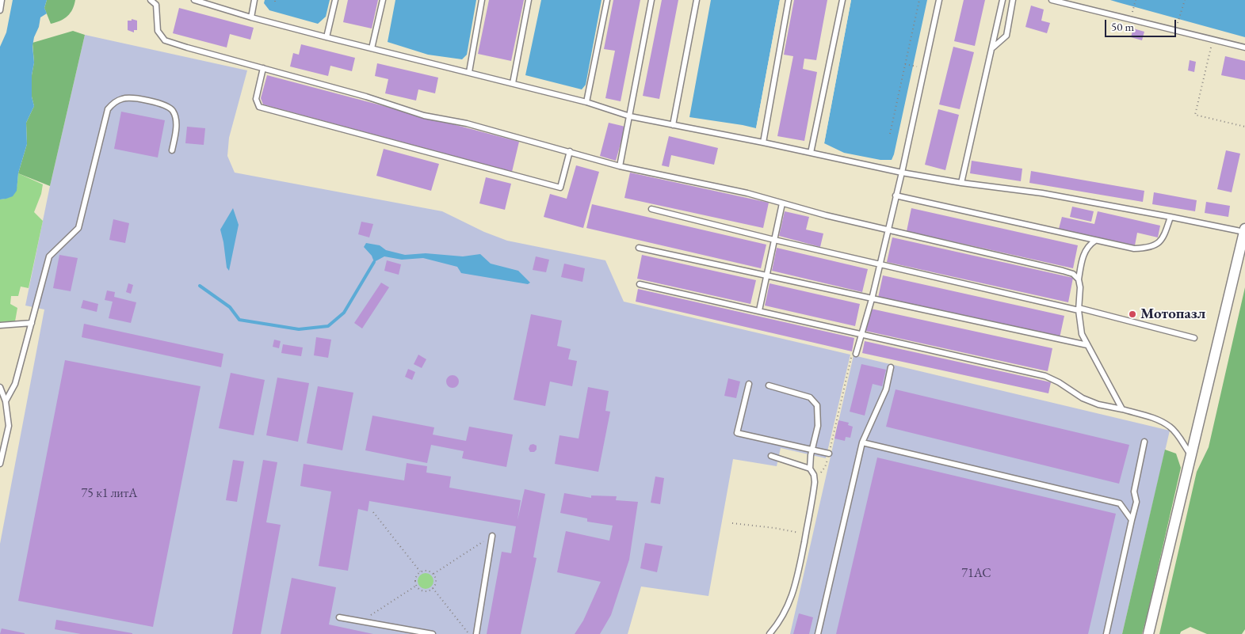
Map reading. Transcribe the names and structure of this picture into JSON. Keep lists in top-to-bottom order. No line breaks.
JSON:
{"places":["Мотопазл"],"house_numbers":["75 к1 литА","71АС"],"scale_bar":"50 m"}
